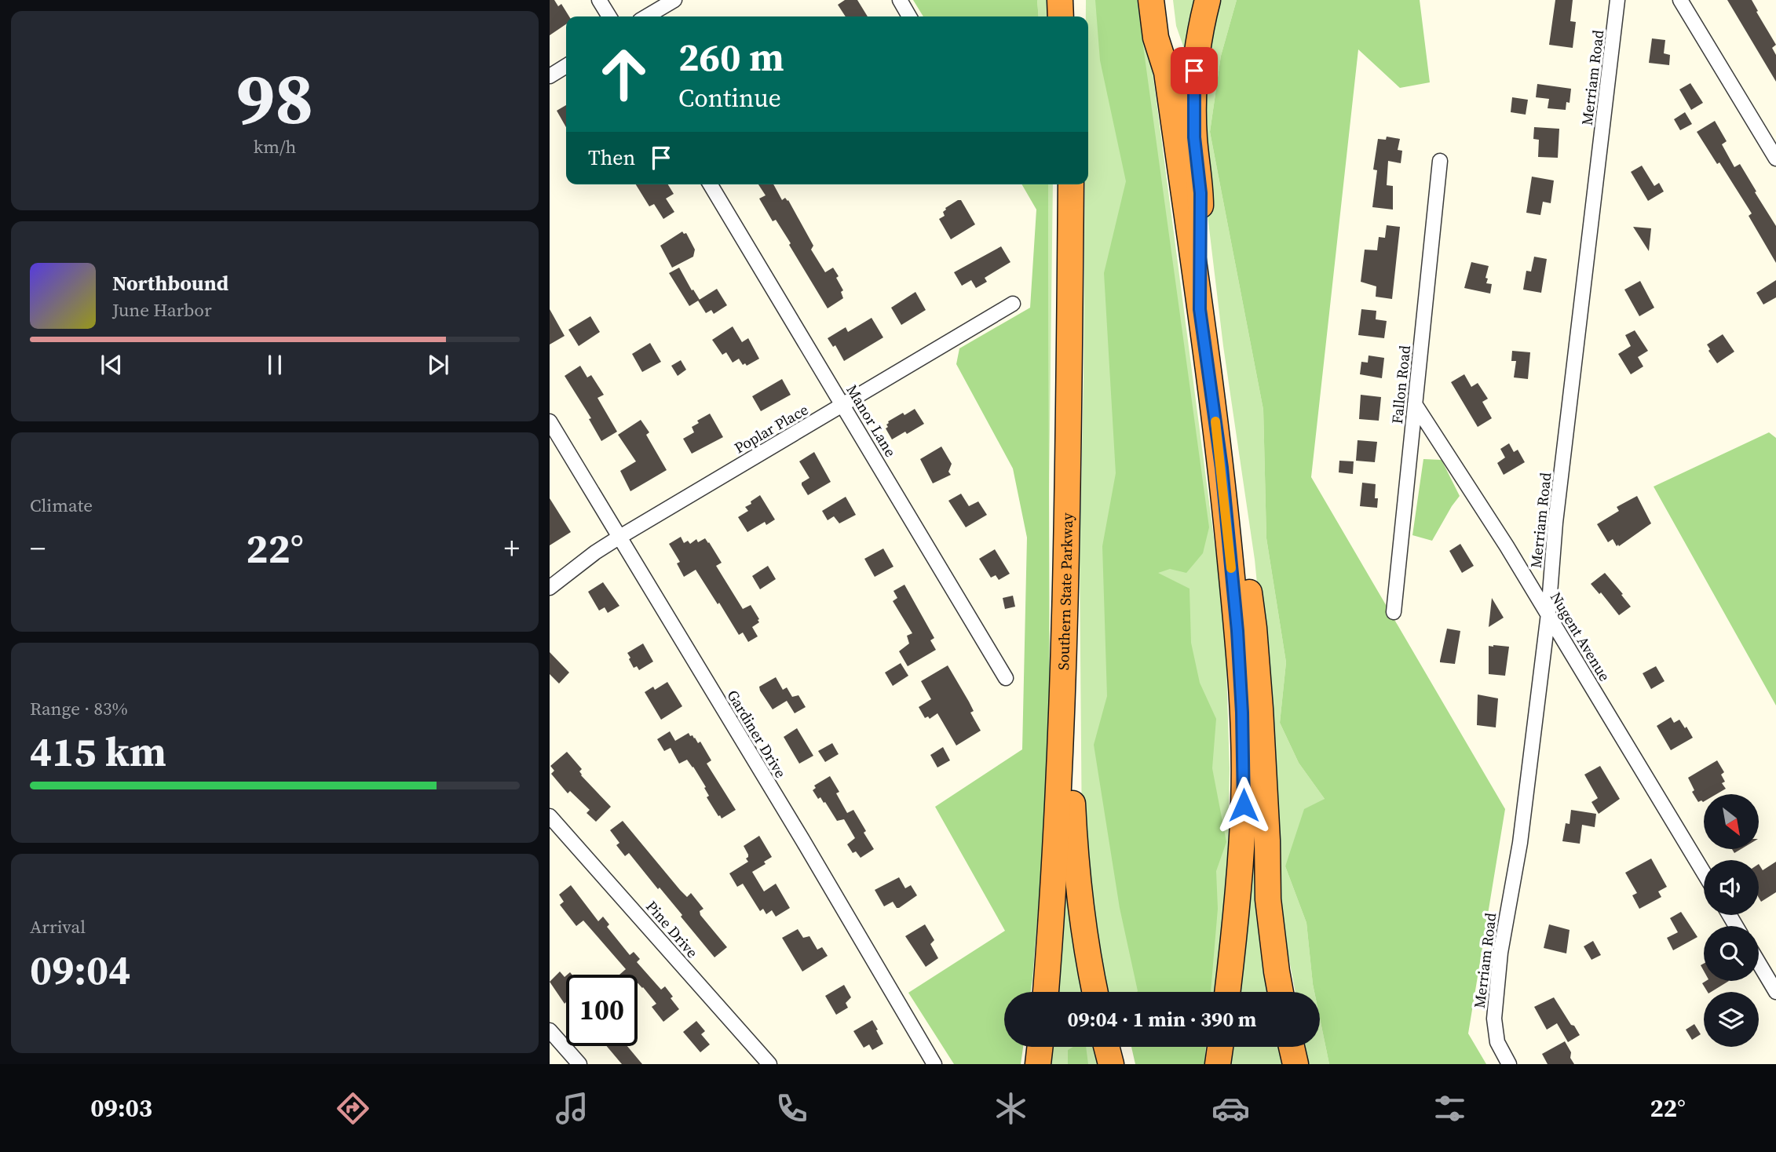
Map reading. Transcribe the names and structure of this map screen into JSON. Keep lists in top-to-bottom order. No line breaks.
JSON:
{"streets":{"highway":["Southern State Parkway"],"street":["Merriam Road","Fallon Road","Manor Lane","Poplar Place","Nugent Avenue","Gardiner Drive","Pine Drive"]},"crossings":[["Merriam Road","Nugent Avenue"],["Fallon Road","Nugent Avenue"],["Manor Lane","Poplar Place"],["Poplar Place","Gardiner Drive"]],"north":"bottom right","page":{"tile":[["98","km/h"],"Climate",["Range · 83%","415 km"],["Arrival","09:04"]],"turn":["260 m","Continue"],"then":"Then","song":["Northbound","June Harbor"],"heat":["−","22°","+"],"limit":"100","trip":"09:04 · 1 min · 390 m","tabs":["09:03","22°"]}}
